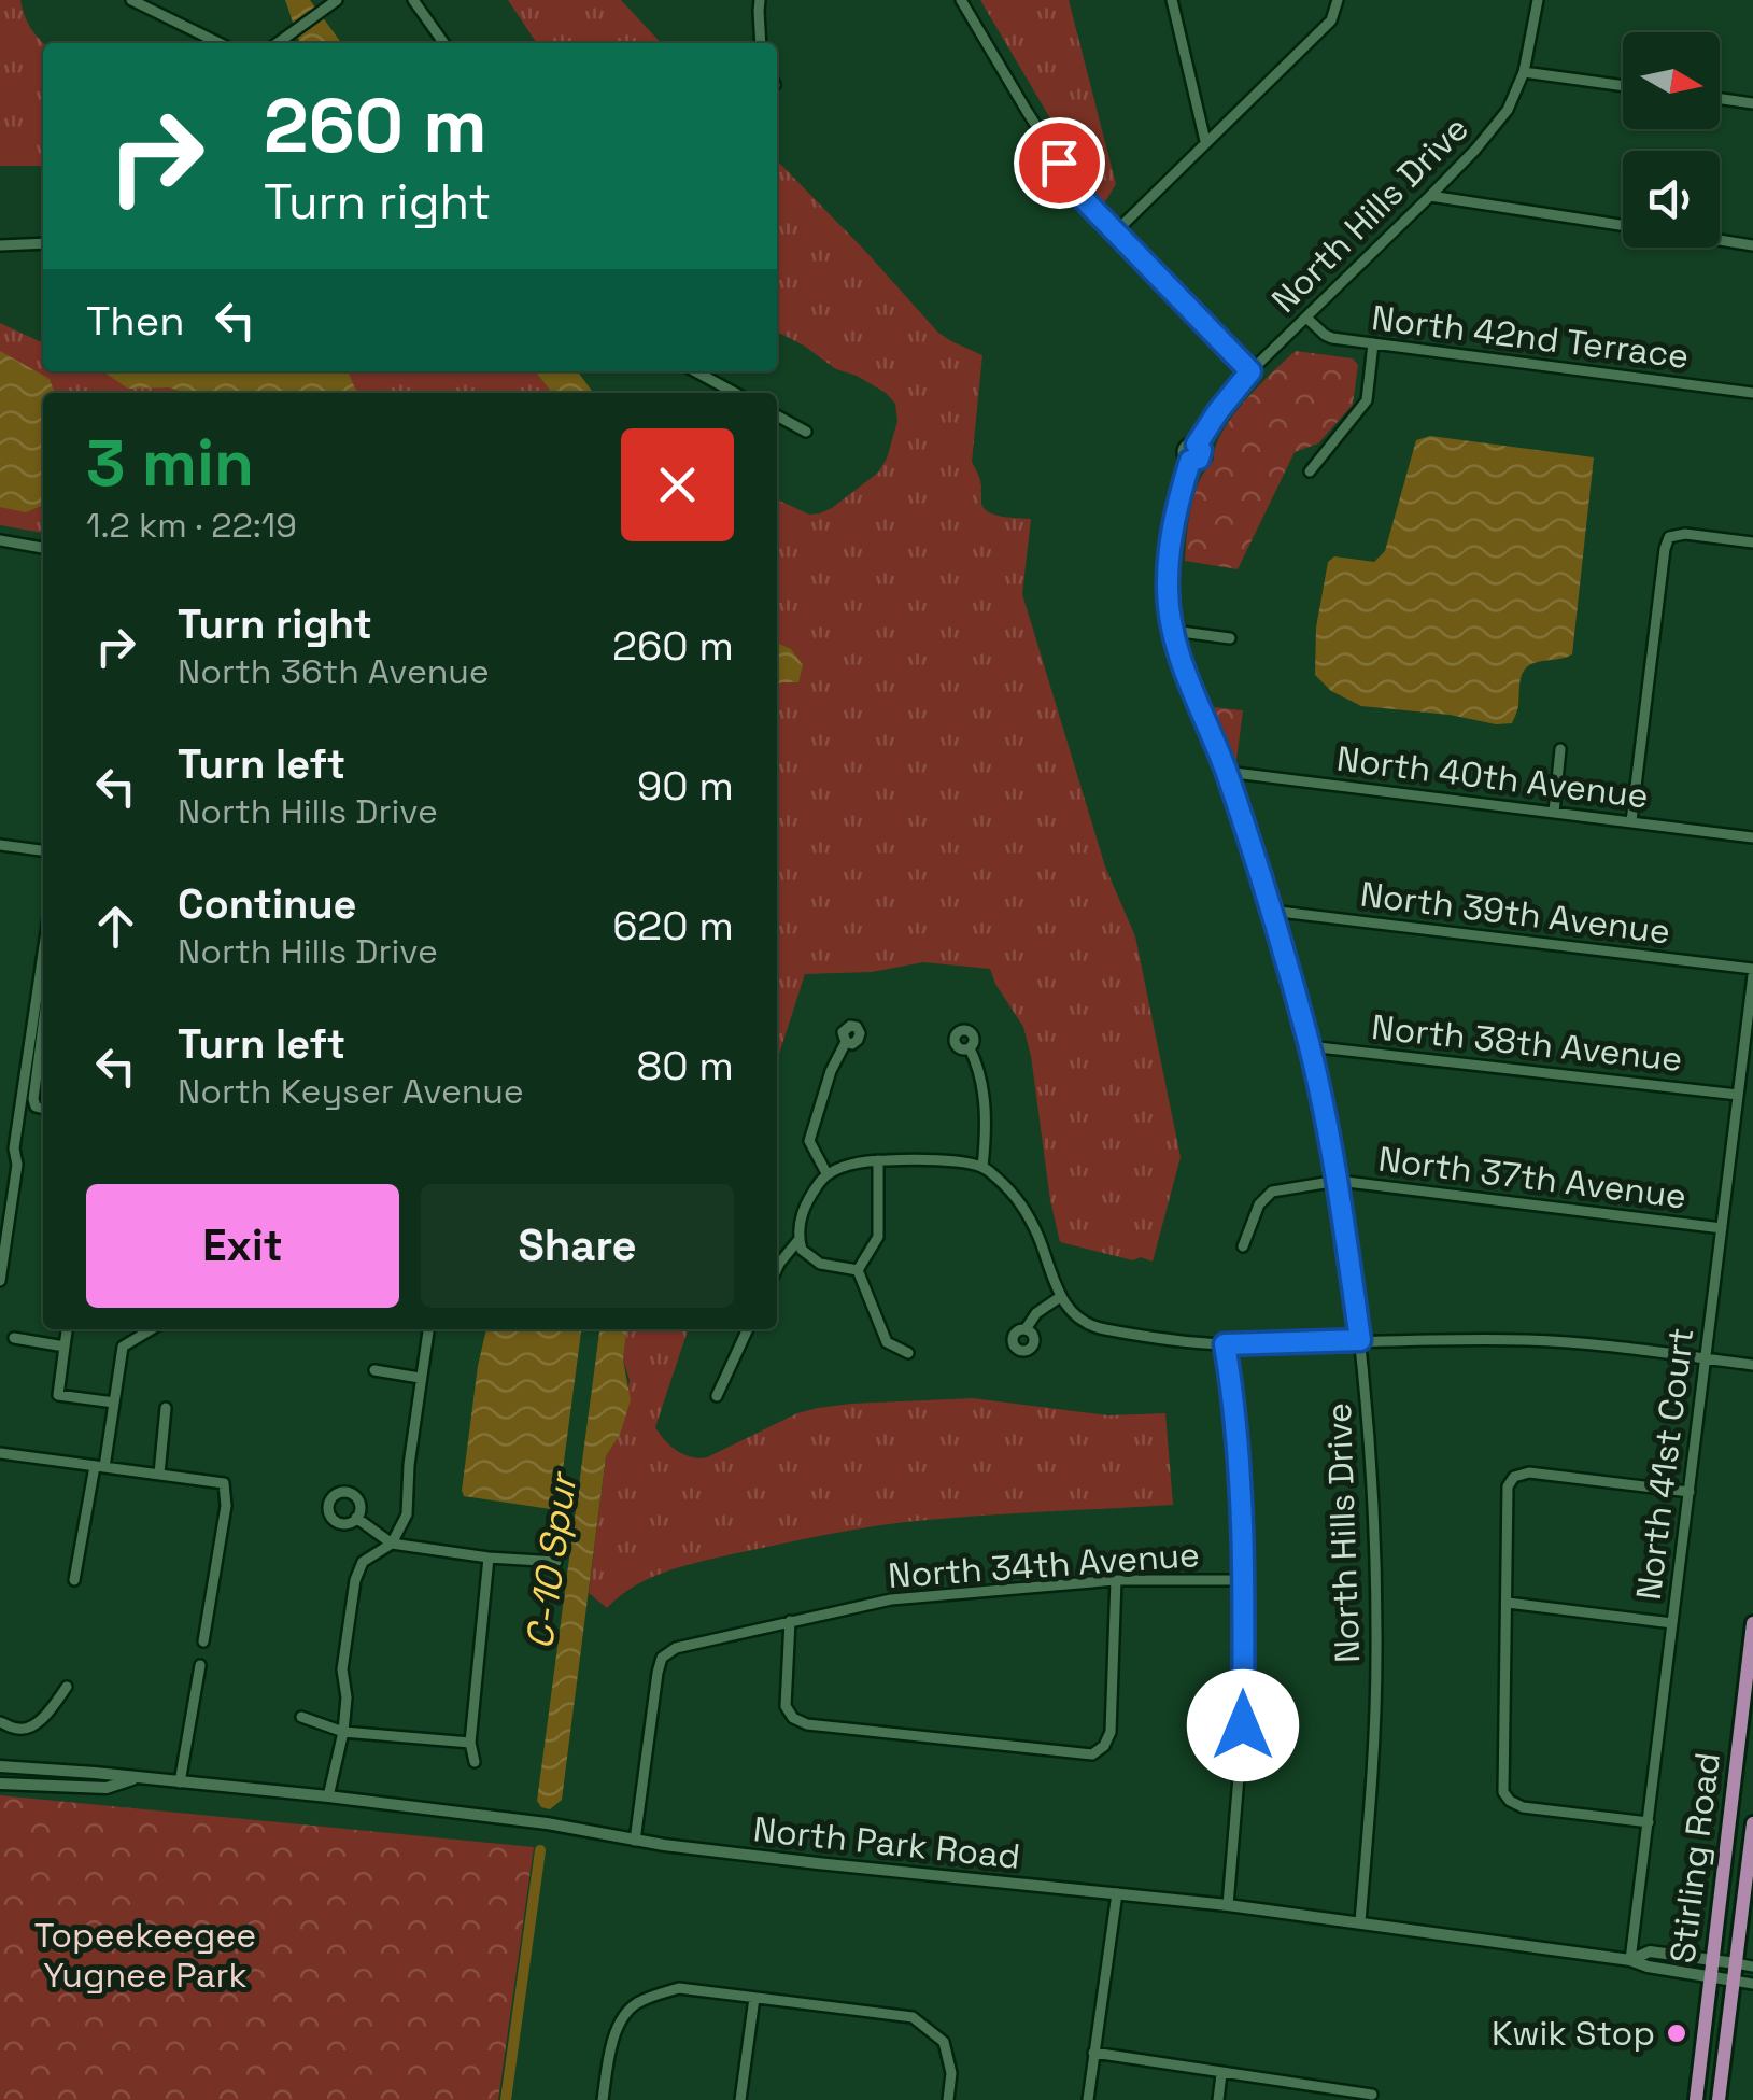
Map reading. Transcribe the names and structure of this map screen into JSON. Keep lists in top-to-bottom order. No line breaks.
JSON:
{"streets":{"main road":["Stirling Road"],"street":["North Hills Drive","North 42nd Terrace","North 40th Avenue","North 39th Avenue","North 38th Avenue","North 37th Avenue","North 41st Court","North 34th Avenue","North Park Road"]},"crossings":[["North Hills Drive","North 42nd Terrace"],["North Hills Drive","North 40th Avenue"],["North Hills Drive","North 39th Avenue"],["North Hills Drive","North 38th Avenue"],["North Hills Drive","North 37th Avenue"],["North Hills Drive","North Park Road"],["North 39th Avenue","North 41st Court"],["North 38th Avenue","North 41st Court"],["North 37th Avenue","North 41st Court"],["North 41st Court","North Park Road"],["North 34th Avenue","North Park Road"],["North Park Road","Stirling Road"]],"water":["C-10 Spur"],"parks":["Topeekeegee Yugnee Park"],"places":["Kwik Stop"],"north":"right","page":{"turn":["260 m","Turn right"],"then":"Then","heading":["3 min","1.2 km · 22:19"],"list":[{"name":"Turn right","note":"North 36th Avenue","value":"260 m"},{"name":"Turn left","note":"North Hills Drive","value":"90 m"},{"name":"Continue","note":"North Hills Drive","value":"620 m"},{"name":"Turn left","note":"North Keyser Avenue","value":"80 m"}],"buttons":["Exit","Share"]}}
